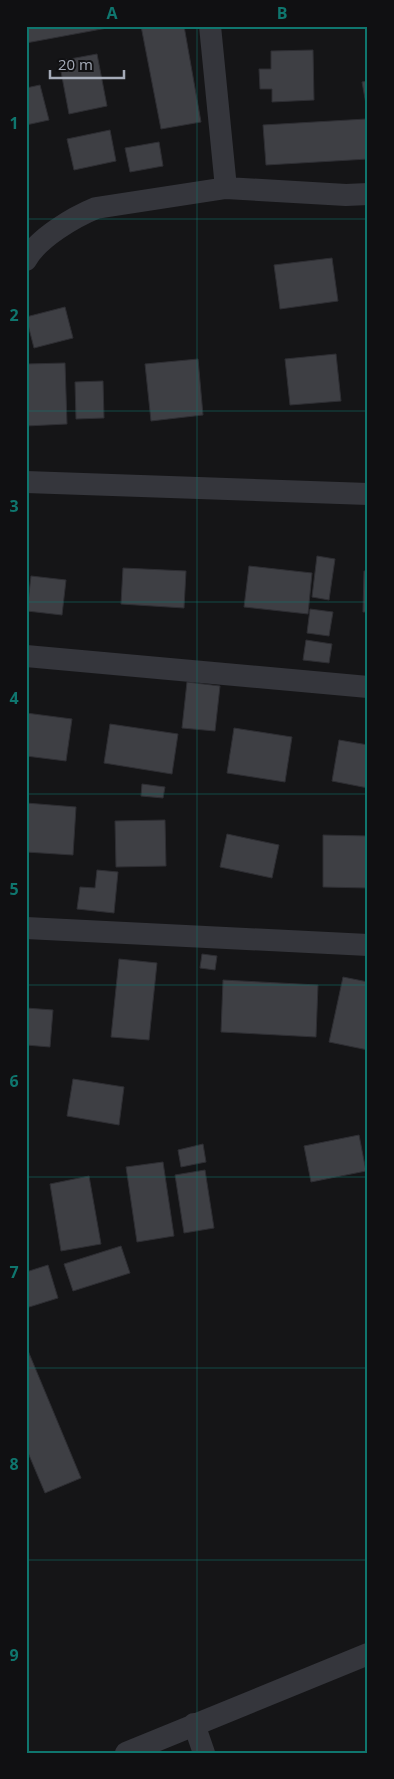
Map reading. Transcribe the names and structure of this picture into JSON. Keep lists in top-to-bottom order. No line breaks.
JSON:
{"scale_bar":"20 m","grid":{"columns":["A","B"],"rows":["1","2","3","4","5","6","7","8","9"]}}
